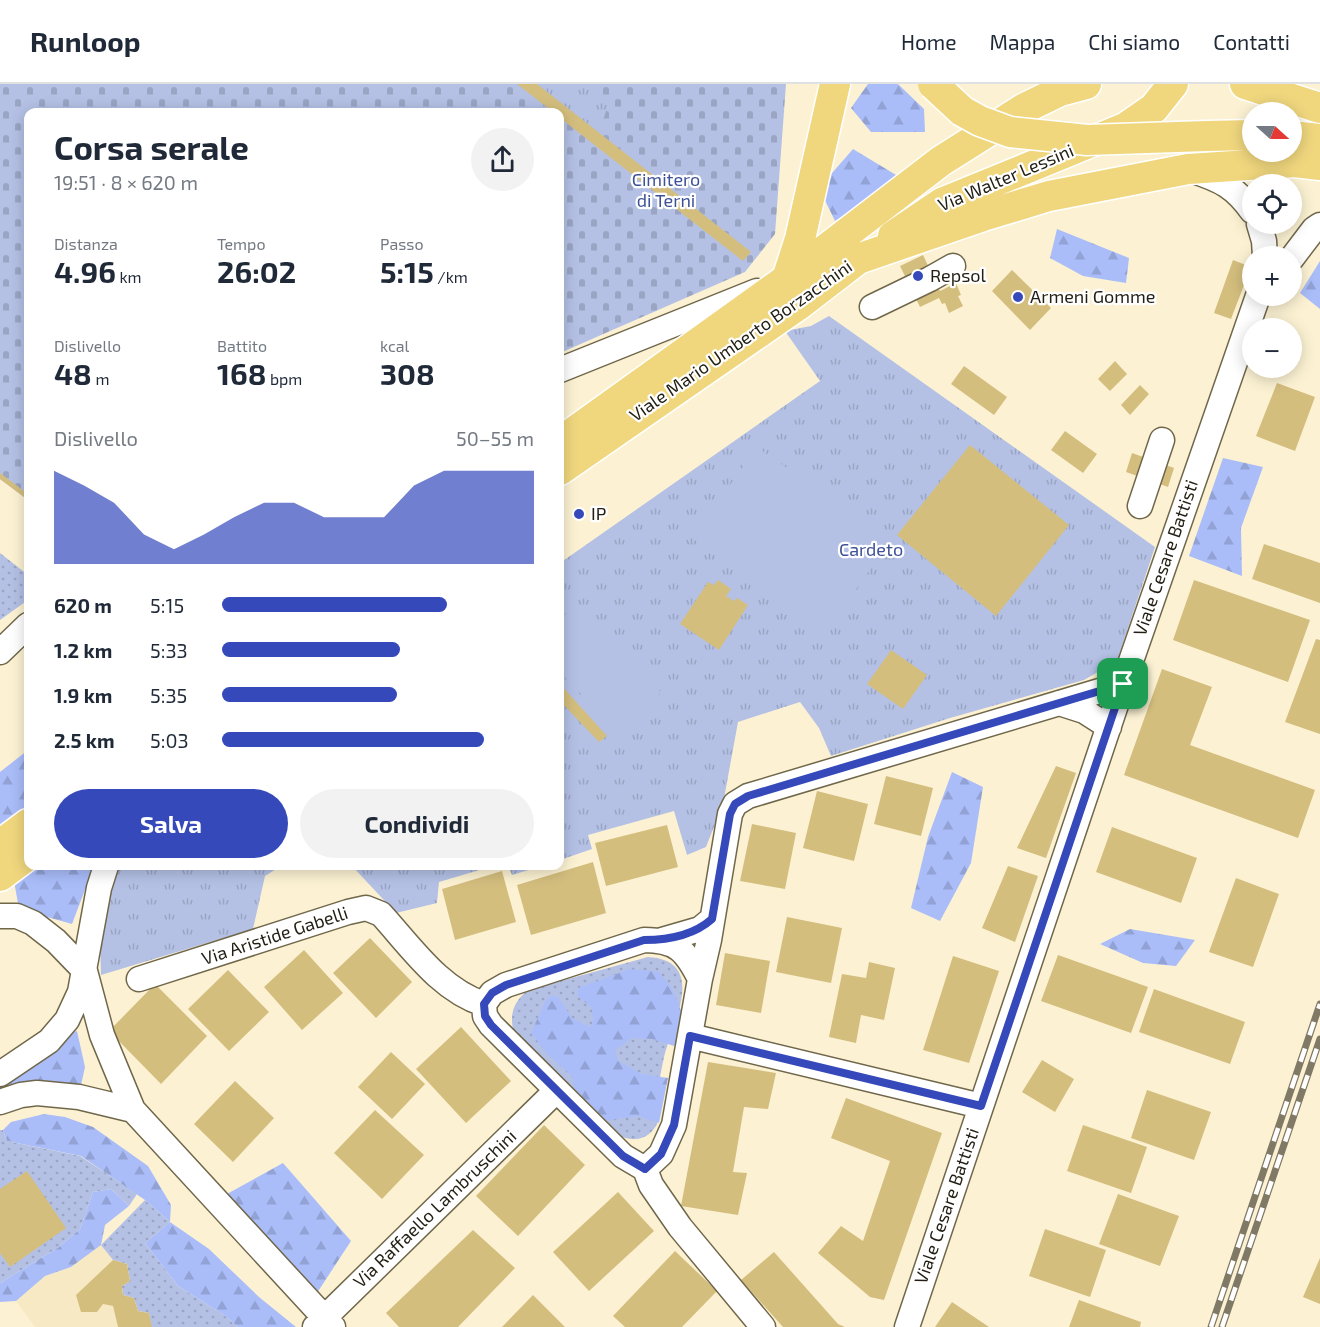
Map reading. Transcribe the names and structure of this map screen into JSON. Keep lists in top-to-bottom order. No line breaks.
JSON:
{"streets":{"main road":["Via Walter Lessini","Viale Mario Umberto Borzacchini"],"street":["Viale Cesare Battisti","Via Aristide Gabelli","Via Raffaello Lambruschini"]},"crossings":[["Via Walter Lessini","Viale Mario Umberto Borzacchini"]],"parks":["Cimitero di Terni","Cardeto"],"places":["Repsol","Armeni Gomme","IP"],"north":"right","page":{"header":"Runloop","nav":["Home","Mappa","Chi siamo","Contatti"],"map_buttons":["+","−"],"heading":["Corsa serale","19:51 · 8 × 620 m"],"stats":[["Distanza","4.96 km"],["Tempo","26:02"],["Passo","5:15 /km"],["Dislivello","48 m"],["Battito","168 bpm"],["kcal","308"]],"chart":["Dislivello","50–55 m"],"list":[{"name":"620 m","note":"5:15"},{"name":"1.2 km","note":"5:33"},{"name":"1.9 km","note":"5:35"},{"name":"2.5 km","note":"5:03"}],"buttons":["Salva","Condividi"]}}
